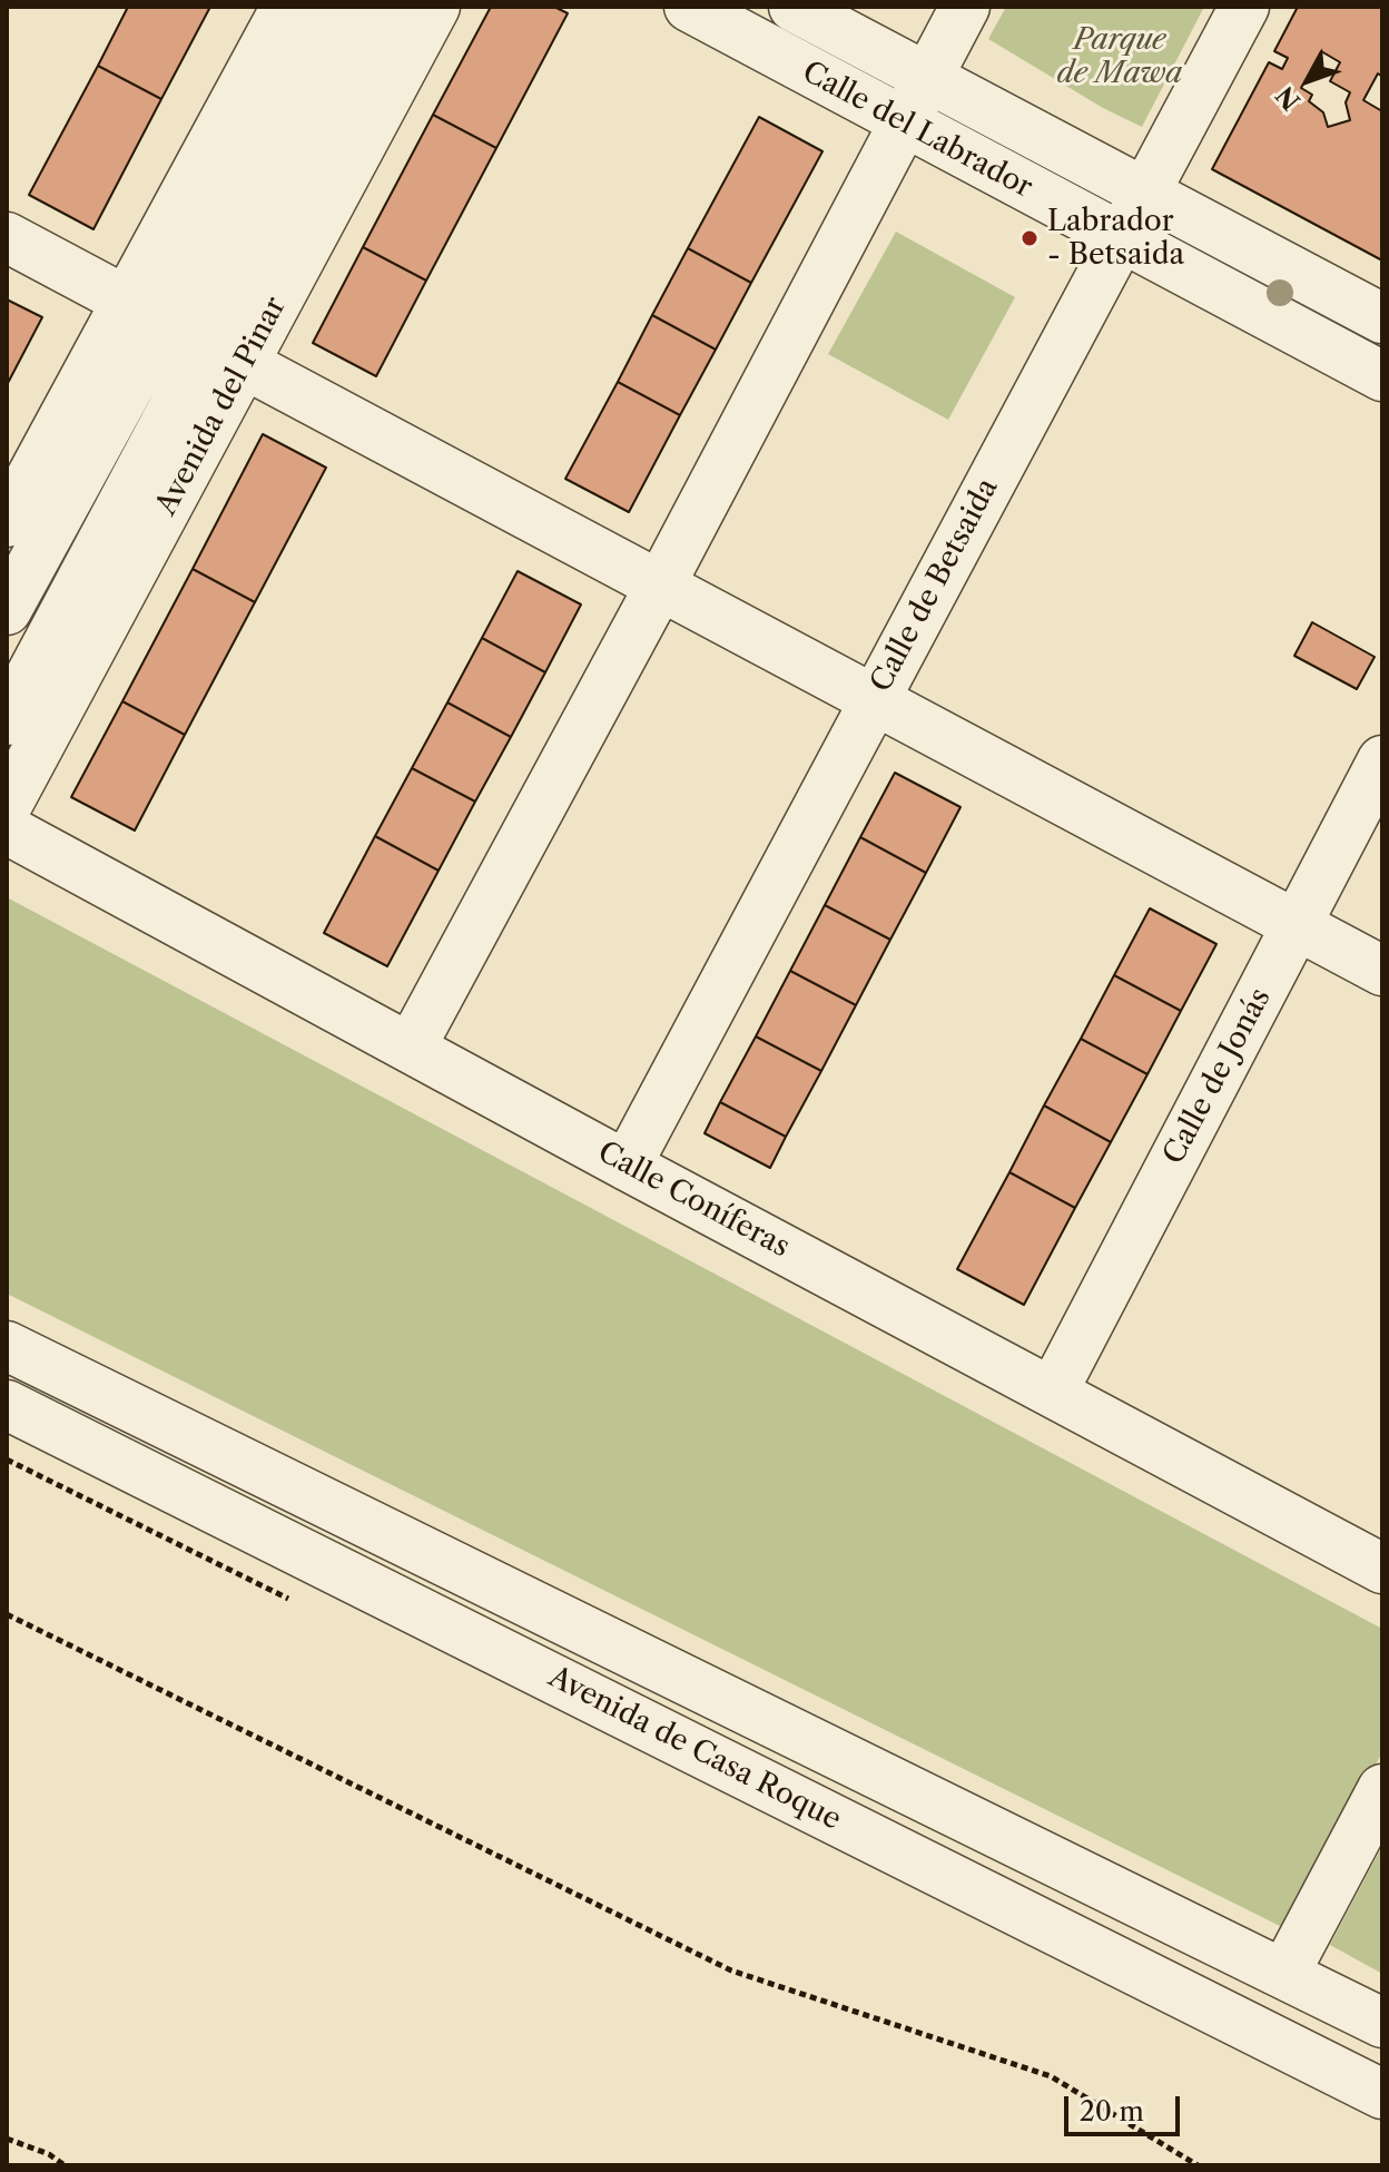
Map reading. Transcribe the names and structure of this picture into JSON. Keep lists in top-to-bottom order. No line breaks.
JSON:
{"streets":{"street":["Calle del Labrador","Avenida del Pinar","Calle de Betsaida","Calle de Jonás","Calle Coníferas","Avenida de Casa Roque"]},"crossings":[["Calle del Labrador","Calle de Betsaida"],["Calle de Betsaida","Calle Coníferas"],["Calle de Jonás","Calle Coníferas"]],"parks":["Parque de Mawa"],"places":["Labrador - Betsaida"],"scale_bar":"20 m","north":"bottom left"}
